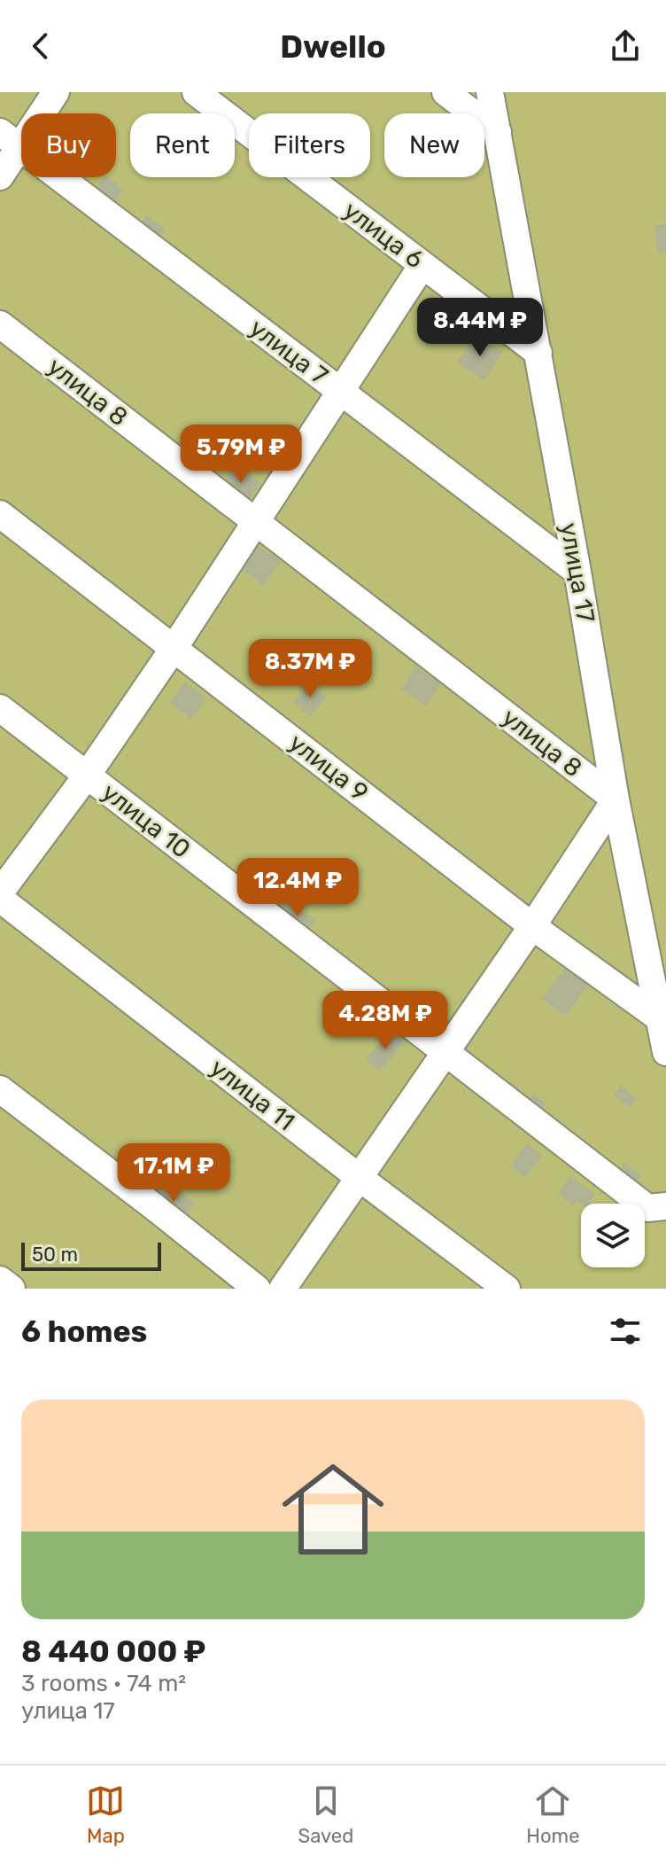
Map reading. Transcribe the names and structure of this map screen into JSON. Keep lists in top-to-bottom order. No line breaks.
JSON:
{"streets":{"street":["улица 6","улица 7","улица 8","улица 17","улица 9","улица 10","улица 11"]},"crossings":[["улица 6","улица 17"],["улица 7","улица 17"],["улица 8","улица 17"],["улица 17","улица 9"]],"scale_bar":"50 m","page":{"header":"Dwello","chip":["Buy","Rent","Filters","New"],"price":["8.44M ₽","5.79M ₽","8.37M ₽","12.4M ₽","4.28M ₽","17.1M ₽"],"scale":"50 m","heading":"6 homes","list":[{"name":"8 440 000 ₽","note":"3 rooms · 74 m² · улица 17"}],"tabs":["Map","Saved","Home"]}}
